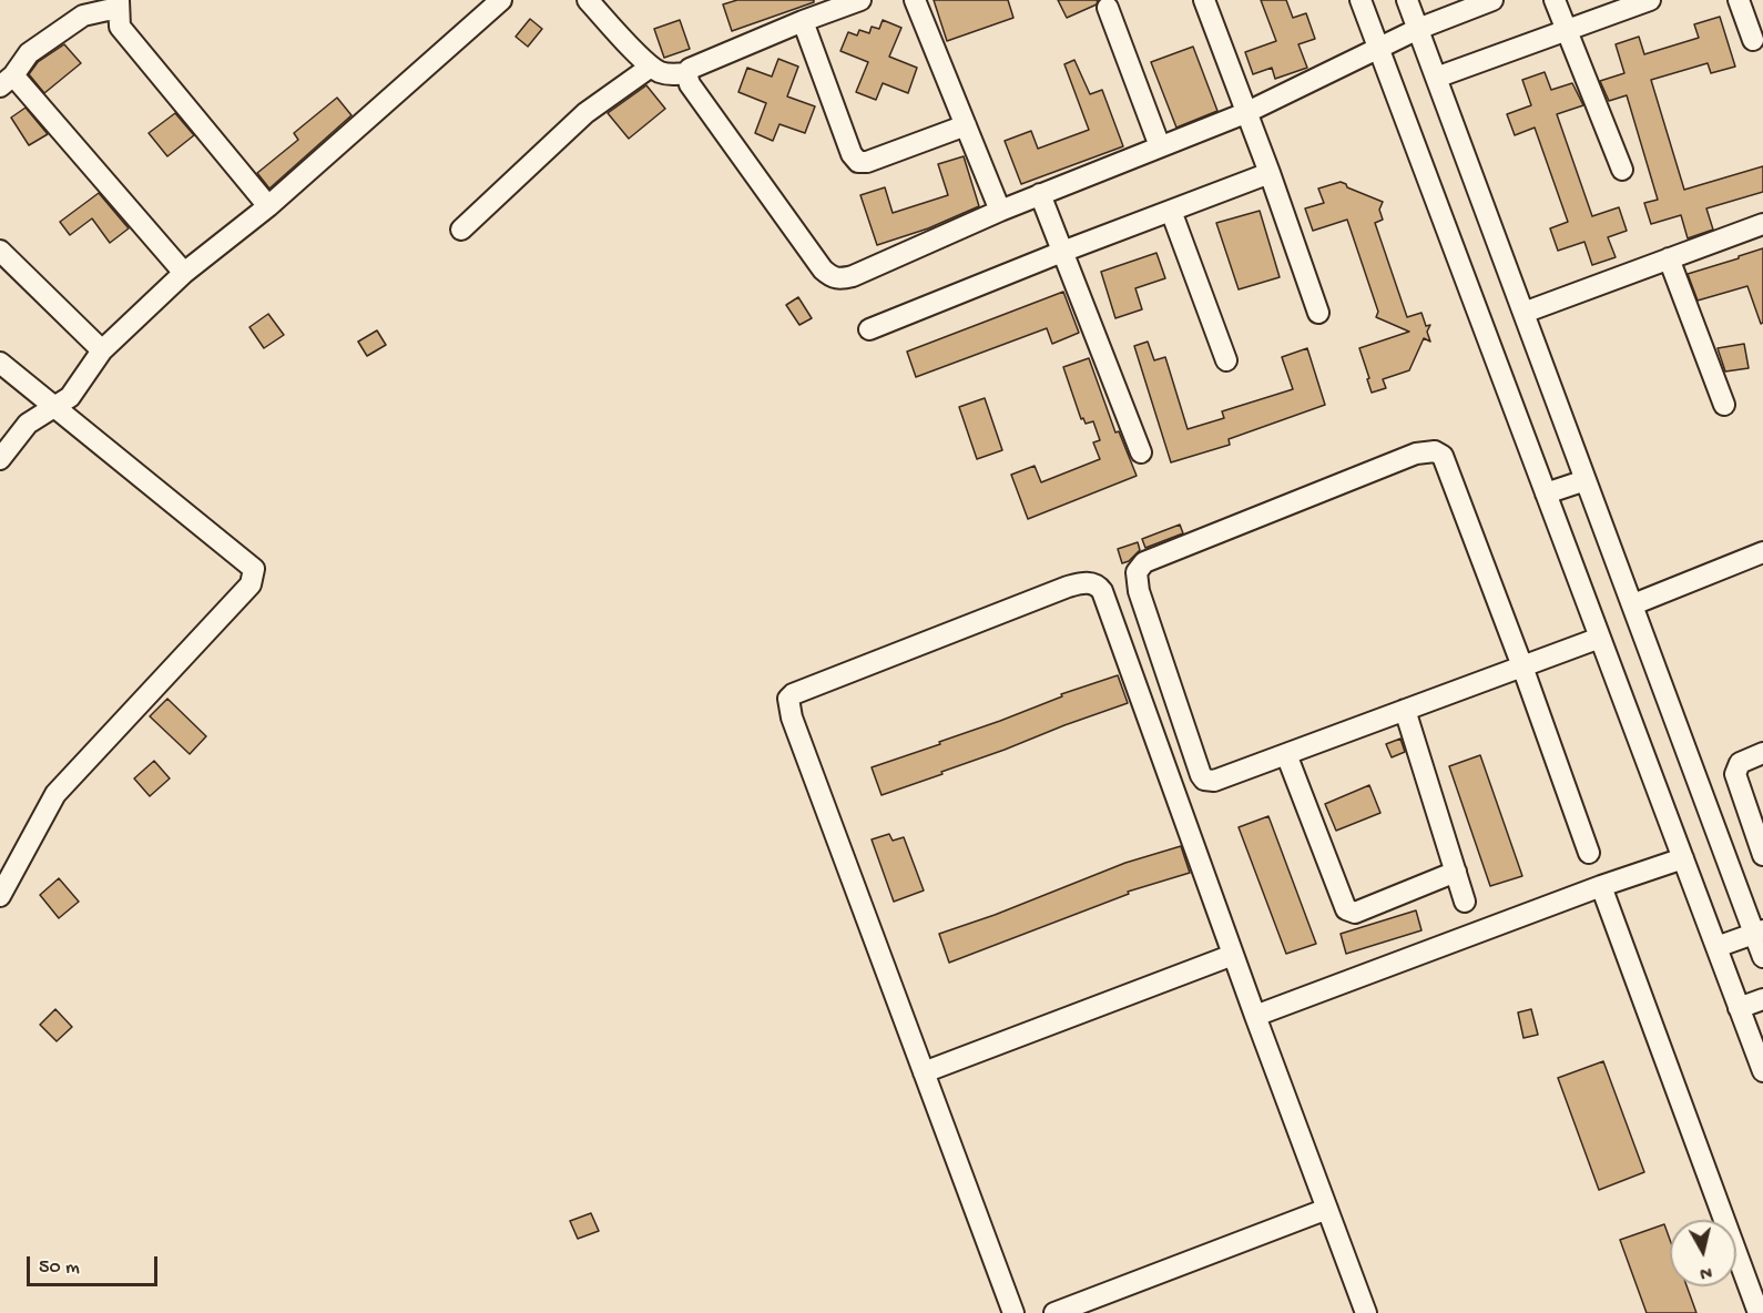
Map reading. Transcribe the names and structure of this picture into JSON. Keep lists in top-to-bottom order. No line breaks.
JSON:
{"scale_bar":"50 m","north":"bottom"}
